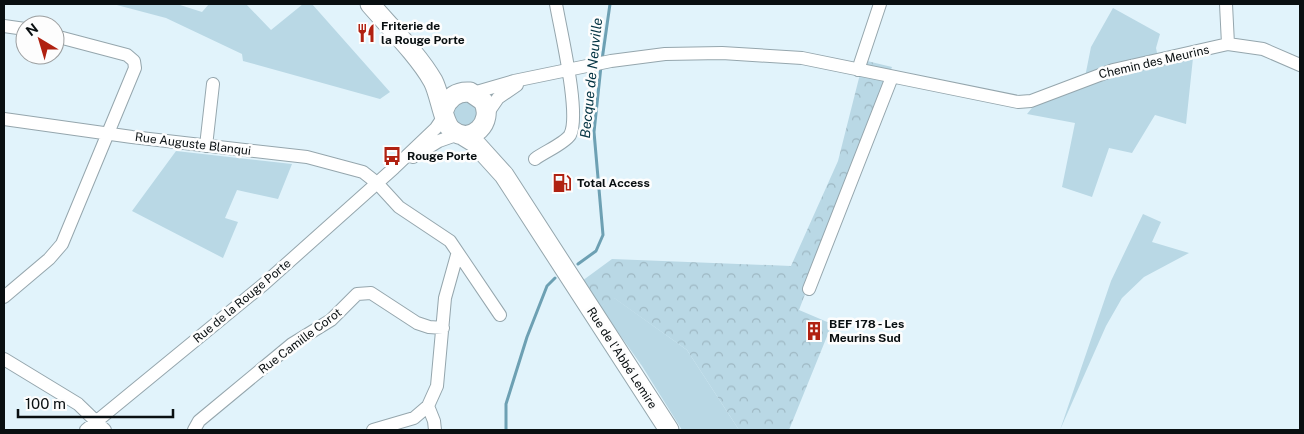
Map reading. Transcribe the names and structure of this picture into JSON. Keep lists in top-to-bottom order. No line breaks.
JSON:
{"streets":{"main road":["Rue de l'Abbé Lemire"],"street":["Chemin des Meurins","Rue Auguste Blanqui","Rue de la Rouge Porte","Rue Camille Corot"]},"crossings":[["Chemin des Meurins","Rue de la Rouge Porte"],["Chemin des Meurins","Rue de l'Abbé Lemire"],["Rue Auguste Blanqui","Rue de la Rouge Porte"],["Rue de la Rouge Porte","Rue de l'Abbé Lemire"]],"water":["Becque de Neuville"],"places":{"restaurant":["Friterie de la Rouge Porte"],"bus stop":["Rouge Porte"],"fuel station":["Total Access"],"building":["BEF 178 - Les Meurins Sud"]},"scale_bar":"100 m","north":"top left"}
